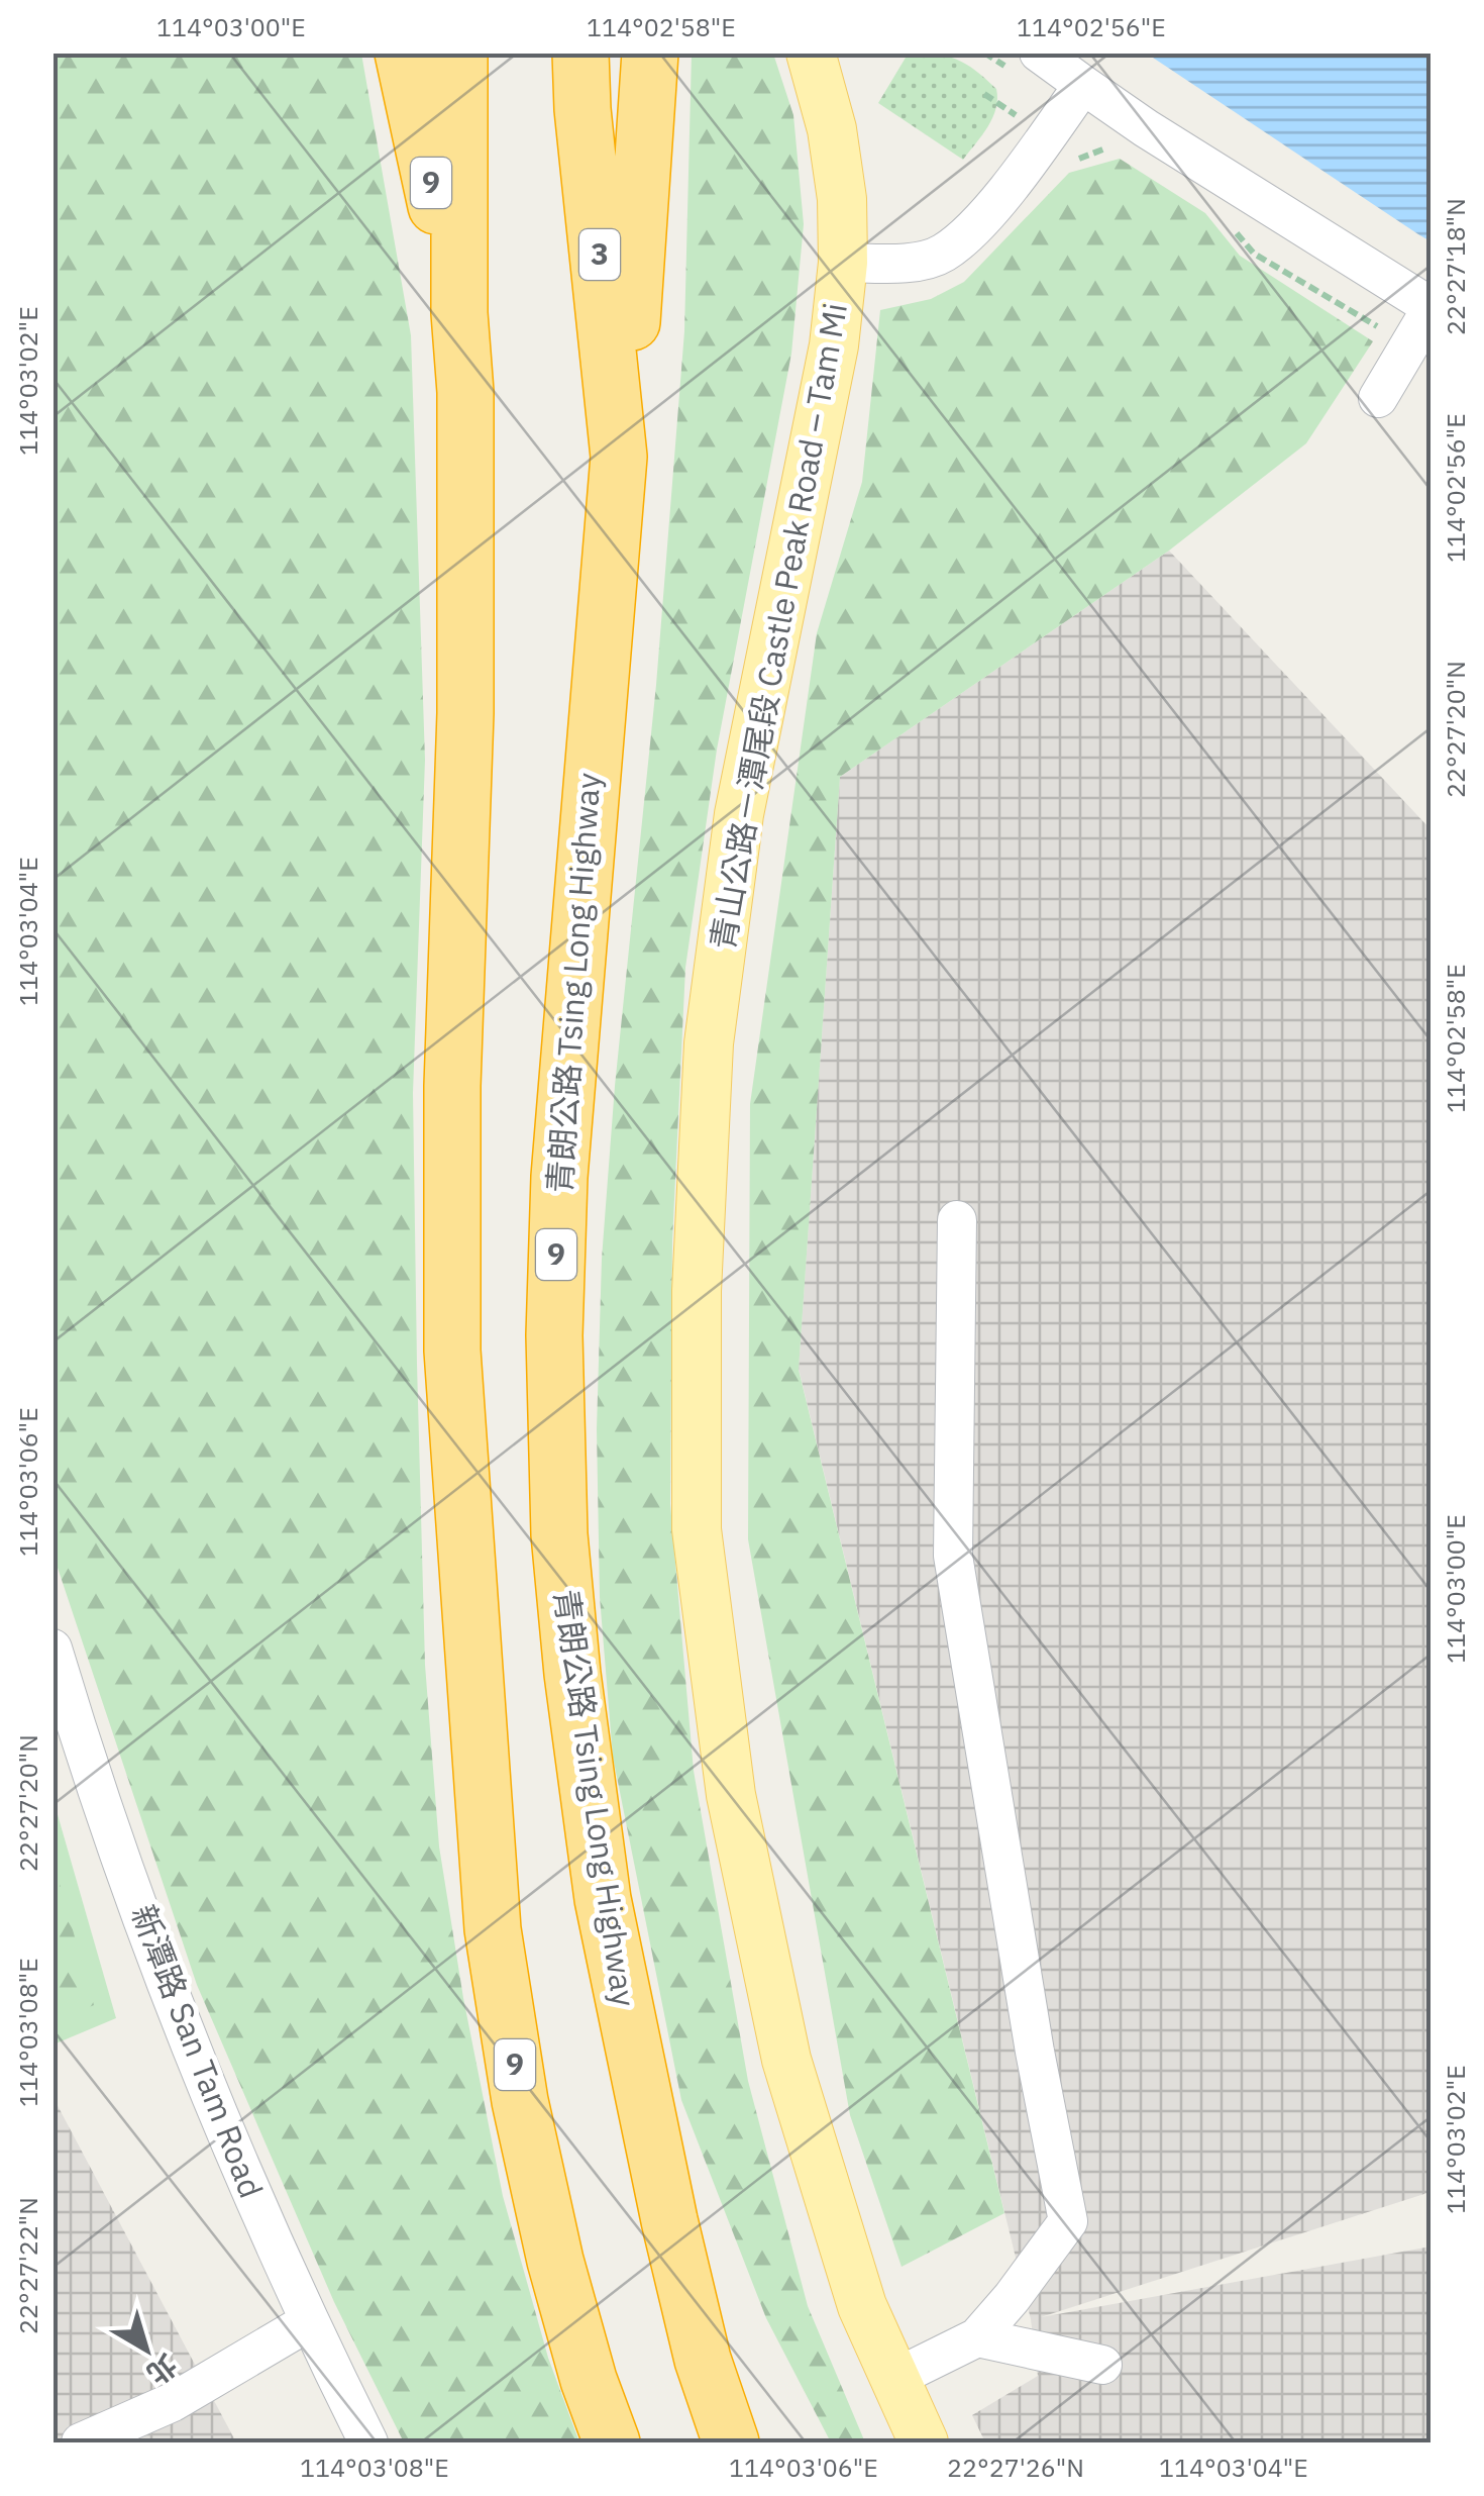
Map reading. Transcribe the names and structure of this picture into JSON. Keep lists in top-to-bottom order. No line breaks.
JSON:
{"streets":{"highway":["9","3","青朗公路 Tsing Long Highway"],"main road":["青山公路－潭尾段 Castle Peak Road – Tam Mi"],"street":["新潭路 San Tam Road"]},"crossings":[["9","青朗公路 Tsing Long Highway"]],"north":"bottom right","coordinates":["114°03'00\"E","114°02'58\"E","114°02'56\"E","22°27'18\"N","114°03'02\"E","22°27'20\"N","114°03'04\"E","114°03'06\"E","114°03'08\"E","22°27'22\"N","22°27'26\"N"]}
